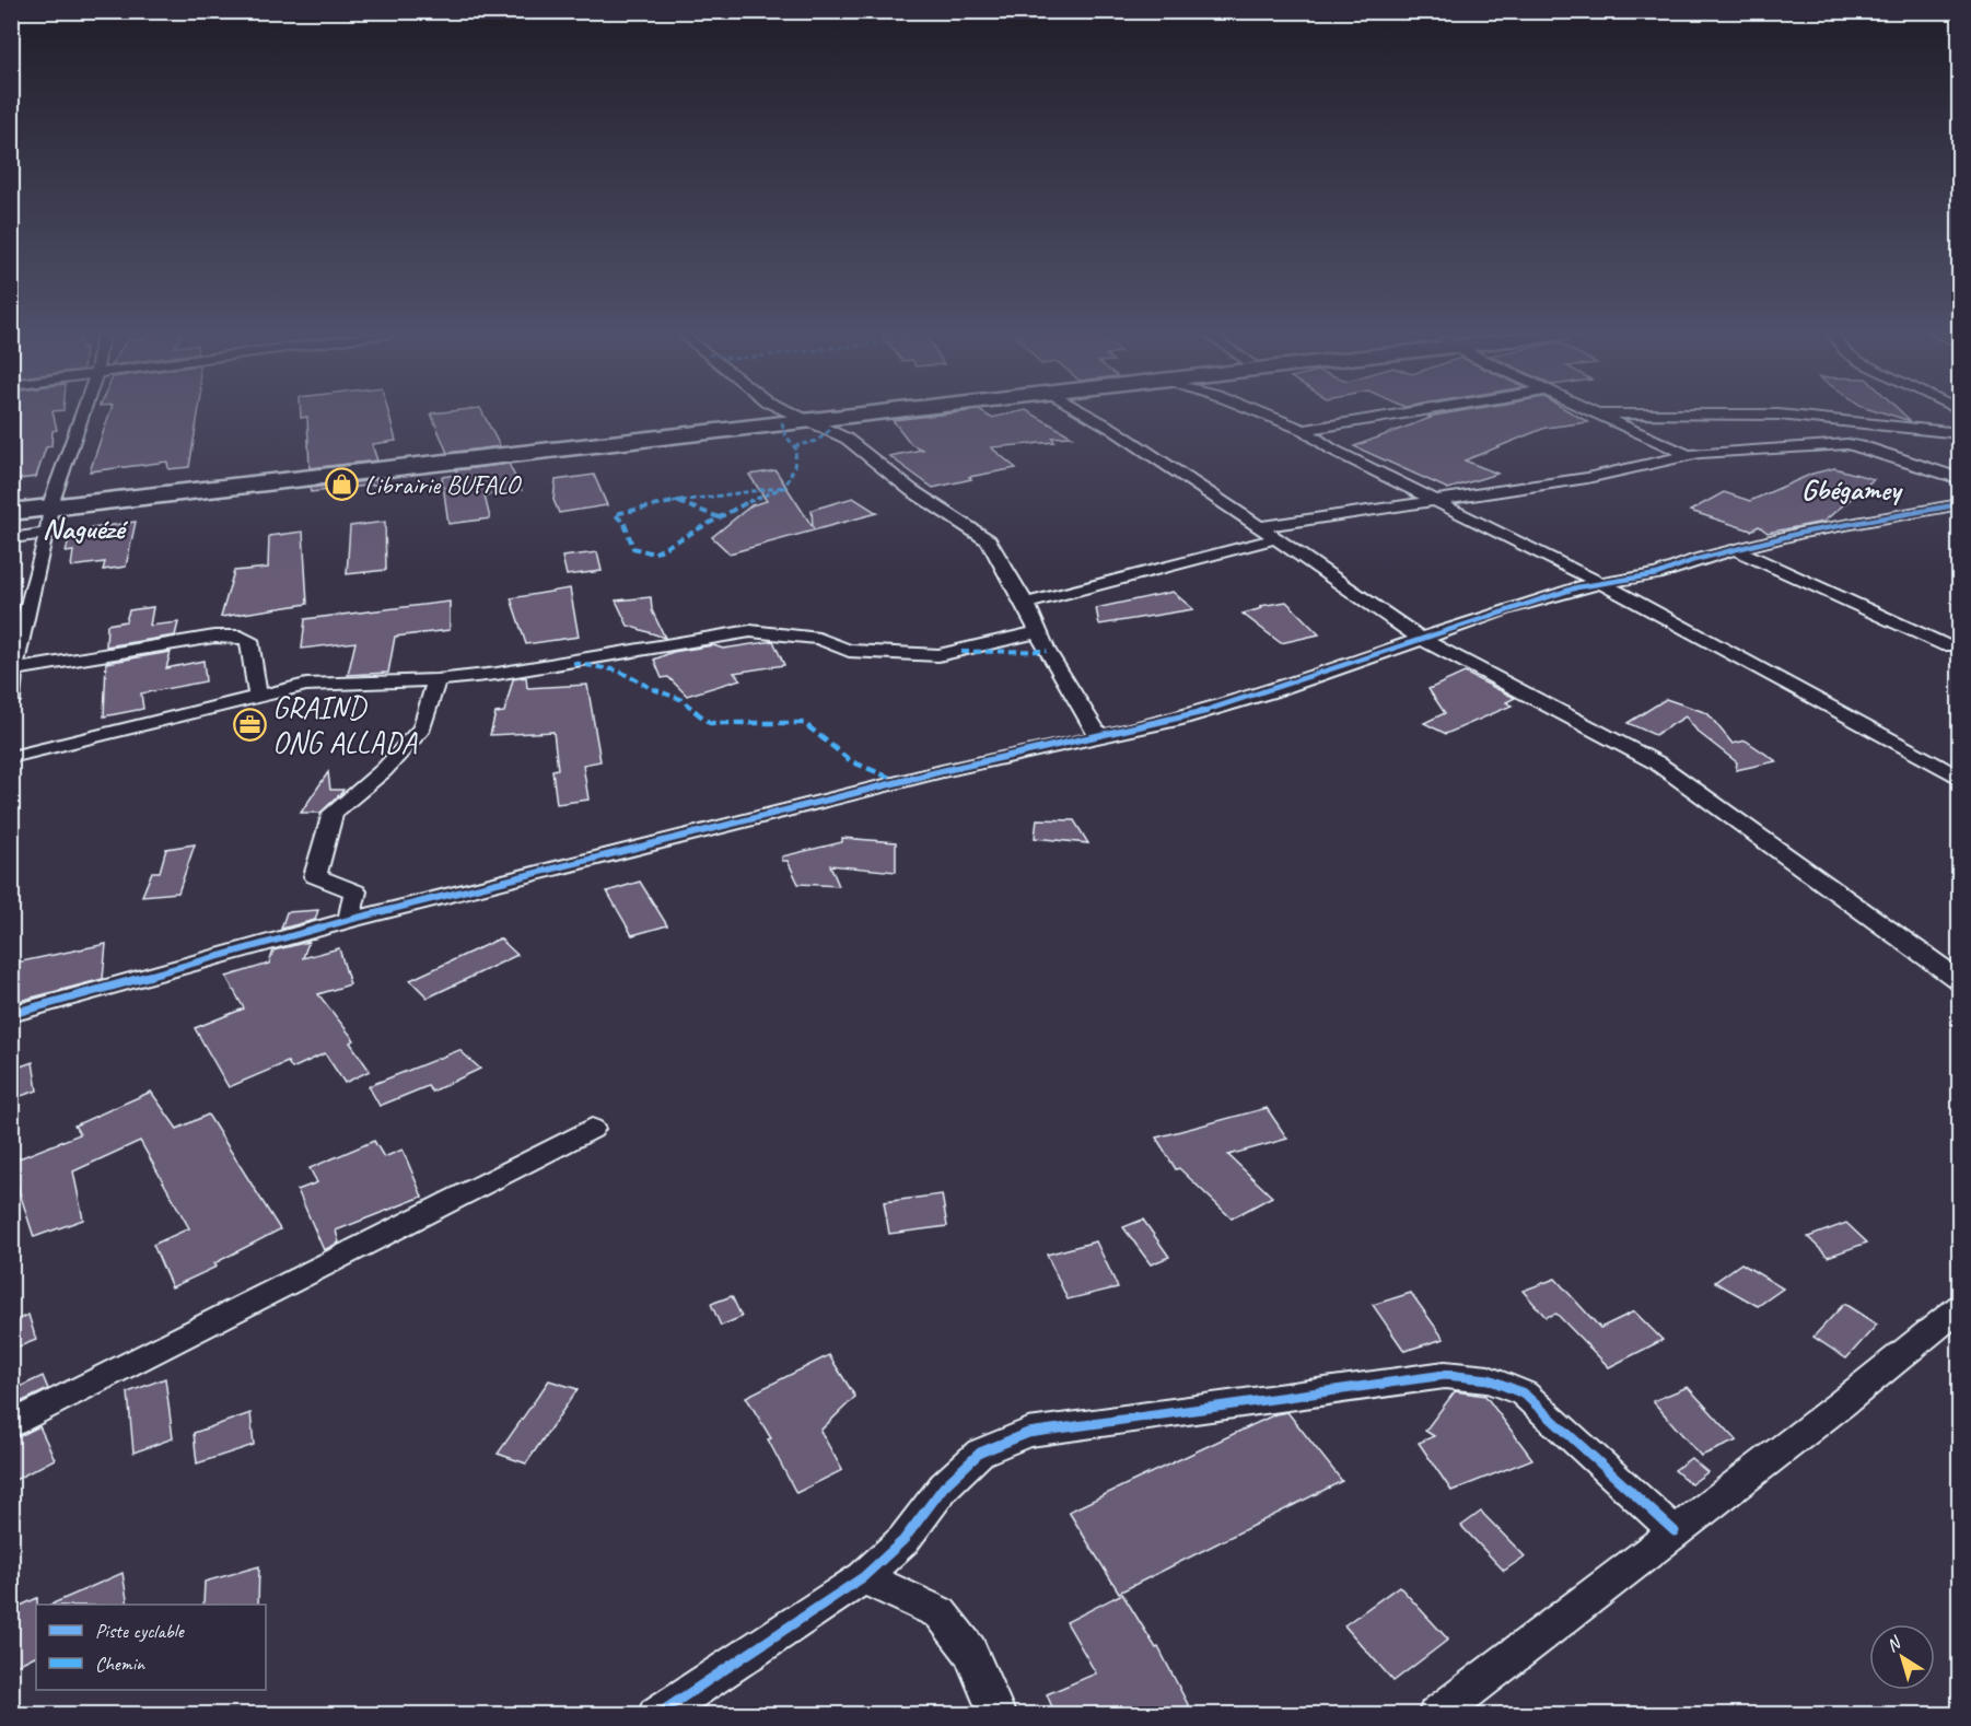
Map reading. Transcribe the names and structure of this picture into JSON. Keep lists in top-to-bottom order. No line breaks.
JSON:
{"districts":["Gbégamey","Naguézé"],"places":{"shop":["Librairie BUFALO"],"office":["GRAIND ONG ALLADA"]},"legend":["Piste cyclable","Chemin"],"north":"top left"}
